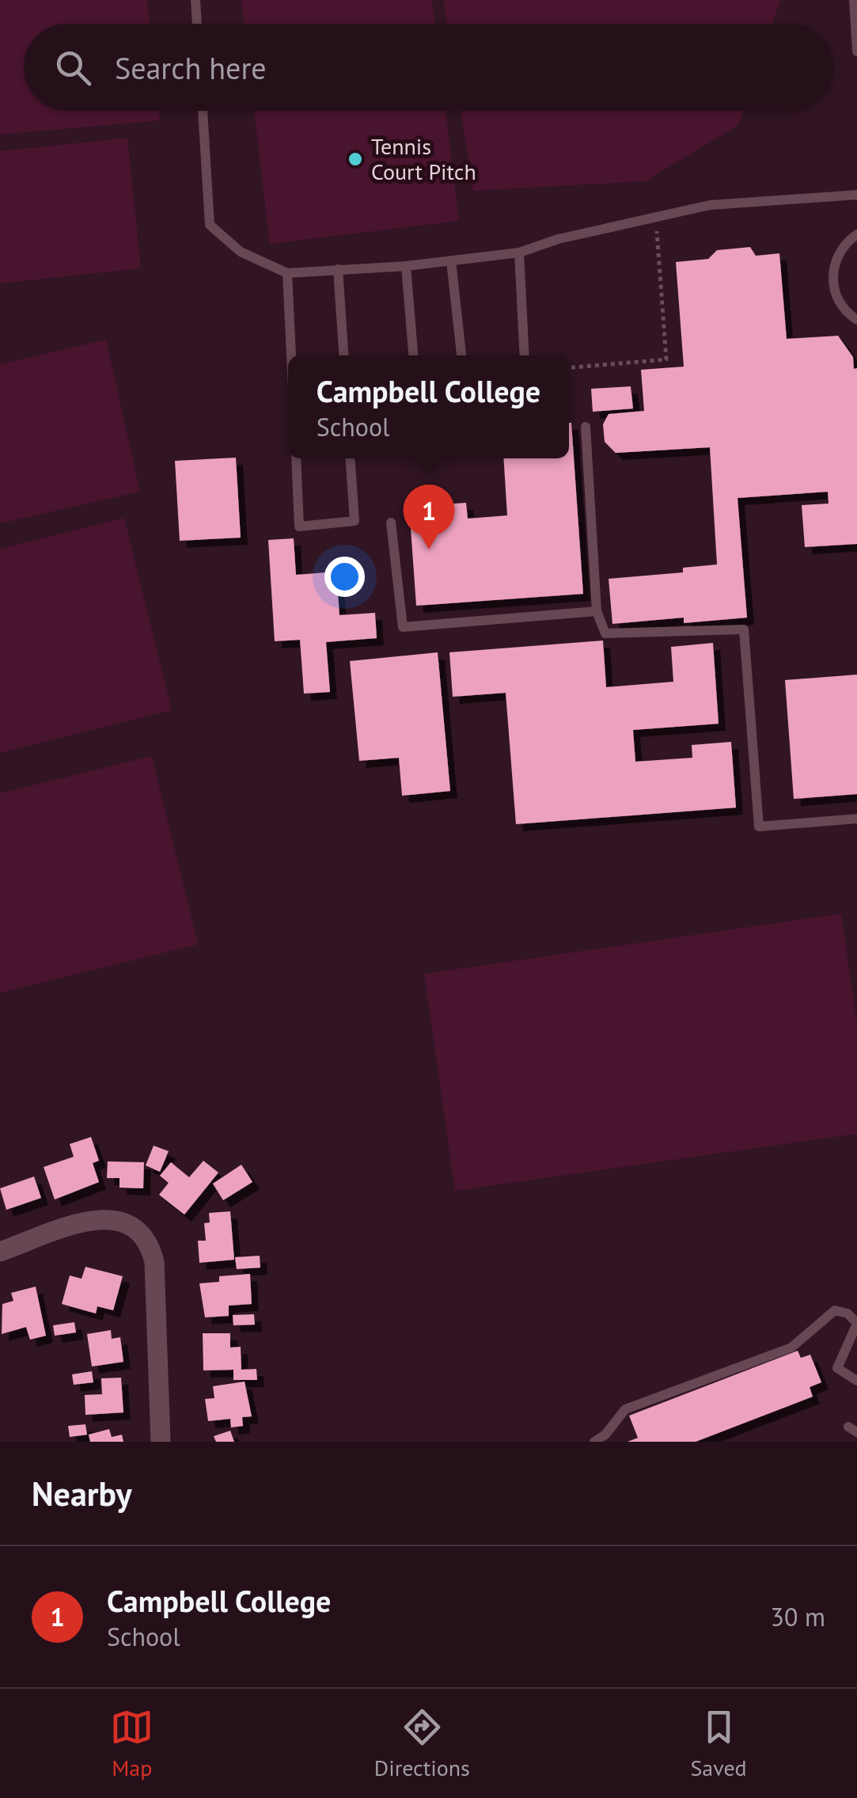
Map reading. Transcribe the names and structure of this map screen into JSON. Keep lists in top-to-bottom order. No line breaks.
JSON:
{"places":["Tennis Court Pitch"],"page":{"search":"Search here","popup":["Campbell College","School"],"pins":"1","heading":"Nearby","list":[{"mark":"1","name":"Campbell College","note":"School","value":"30 m"}],"nav":["Map","Directions","Saved"]}}
